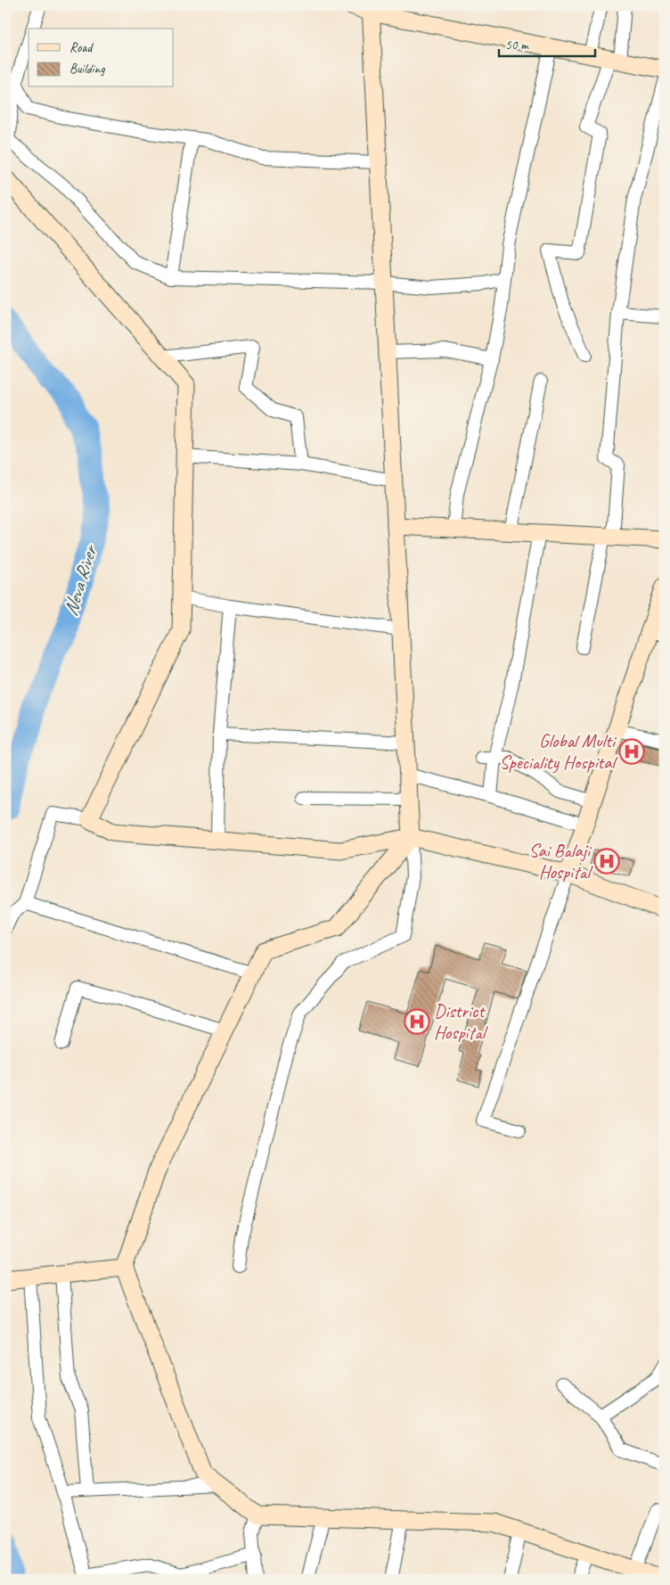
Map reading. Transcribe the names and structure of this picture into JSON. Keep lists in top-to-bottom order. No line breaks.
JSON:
{"water":["Neva River"],"places":{"hospital":["Global Multi Speciality Hospital","Sai Balaji Hospital","District Hospital"]},"legend":["Road","Building"],"scale_bar":"50 m"}
